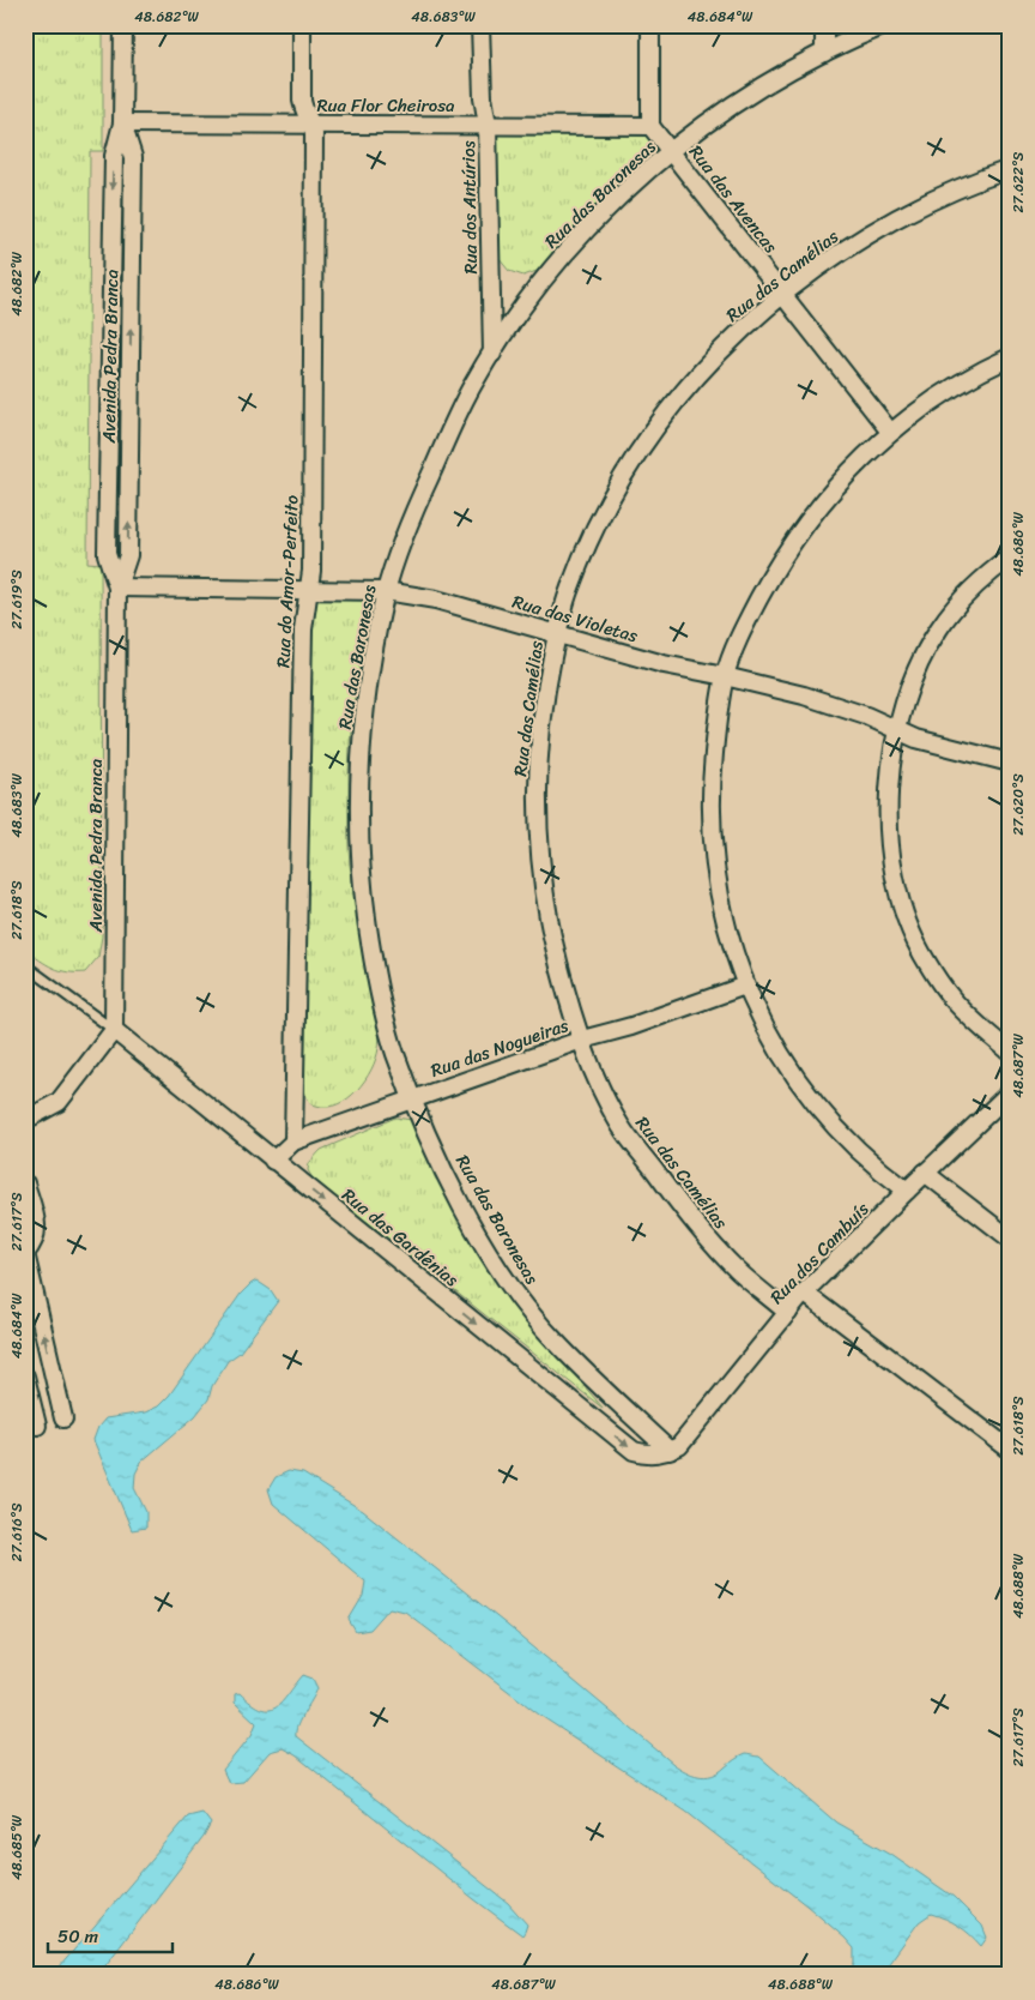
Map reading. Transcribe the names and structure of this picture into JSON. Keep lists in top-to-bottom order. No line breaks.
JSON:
{"streets":{"street":["Rua Flor Cheirosa","Rua das Baronesas","Rua das Avencas","Rua dos Antúrios","Rua das Camélias","Avenida Pedra Branca","Rua do Amor-Perfeito","Rua das Violetas","Rua das Nogueiras","Rua das Gardênias","Rua dos Cambuís"]},"crossings":[["Rua Flor Cheirosa","Rua das Avencas"],["Rua Flor Cheirosa","Rua dos Antúrios"],["Rua Flor Cheirosa","Avenida Pedra Branca"],["Rua Flor Cheirosa","Rua do Amor-Perfeito"],["Rua das Baronesas","Rua das Avencas"],["Rua das Baronesas","Rua dos Antúrios"],["Rua das Baronesas","Rua das Violetas"],["Rua das Baronesas","Rua das Nogueiras"],["Rua das Baronesas","Rua das Gardênias"],["Rua das Baronesas","Rua dos Cambuís"],["Rua das Avencas","Rua das Camélias"],["Rua das Camélias","Rua das Violetas"],["Rua das Camélias","Rua das Nogueiras"],["Rua das Camélias","Rua dos Cambuís"],["Avenida Pedra Branca","Rua das Violetas"],["Avenida Pedra Branca","Rua das Gardênias"],["Rua do Amor-Perfeito","Rua das Violetas"],["Rua do Amor-Perfeito","Rua das Nogueiras"],["Rua das Nogueiras","Rua das Gardênias"],["Rua das Gardênias","Rua dos Cambuís"]],"one_way":["Rua das Gardênias"],"scale_bar":"50 m","coordinates":["48.682°W","48.683°W","48.684°W","27.622°S","48.686°W","27.619°S","27.620°S","27.618°S","48.687°W","27.617°S","27.616°S","48.688°W","48.685°W"]}
